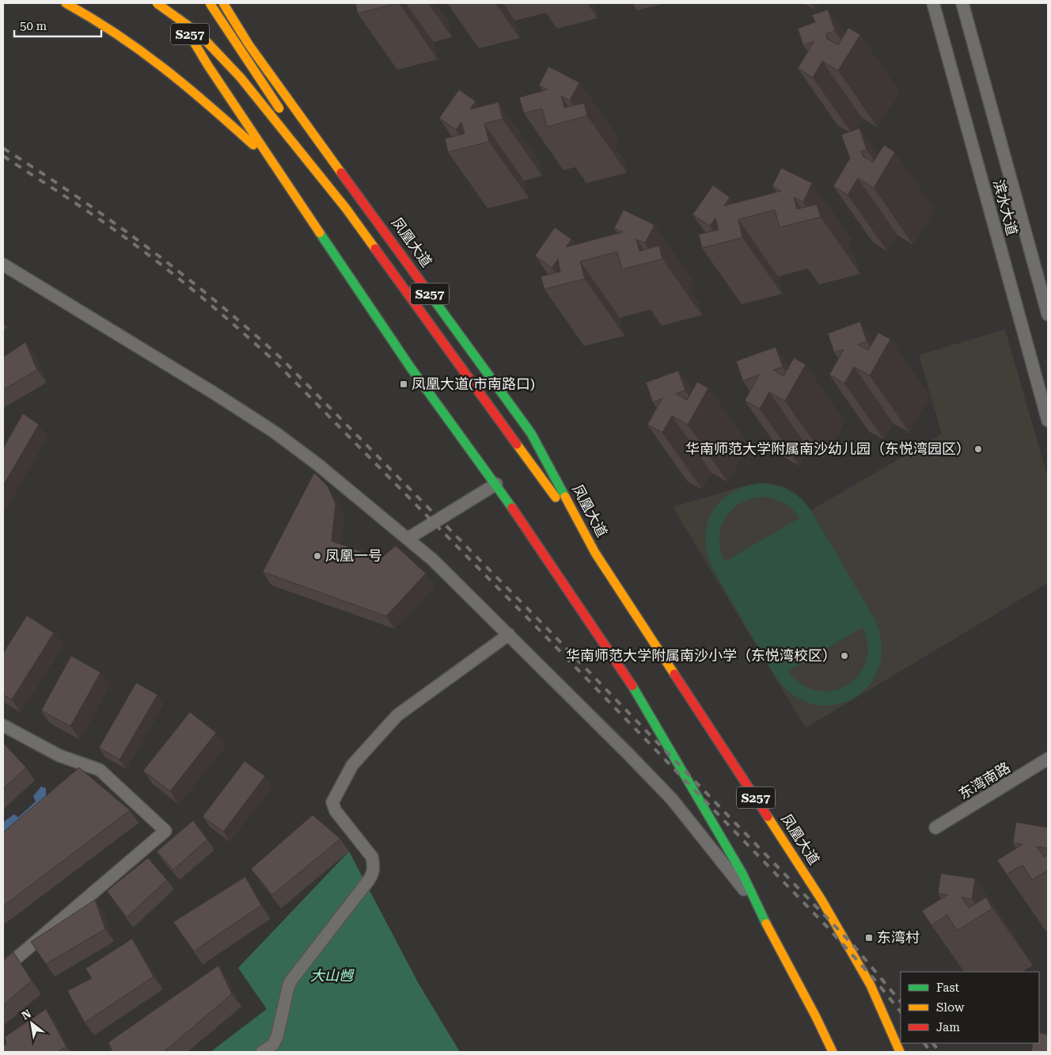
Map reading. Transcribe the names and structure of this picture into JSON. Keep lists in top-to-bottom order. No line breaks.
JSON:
{"streets":{"main road":["S257","凤凰大道"],"street":["滨水大道","东湾南路"]},"crossings":[["S257","凤凰大道"]],"parks":["大山乸"],"places":{"transit":["凤凰大道(市南路口)","东湾村"],"other":["华南师范大学附属南沙幼儿园（东悦湾园区）","凤凰一号","华南师范大学附属南沙小学（东悦湾校区）"]},"legend":["Fast","Slow","Jam"],"scale_bar":"50 m","north":"top left"}
